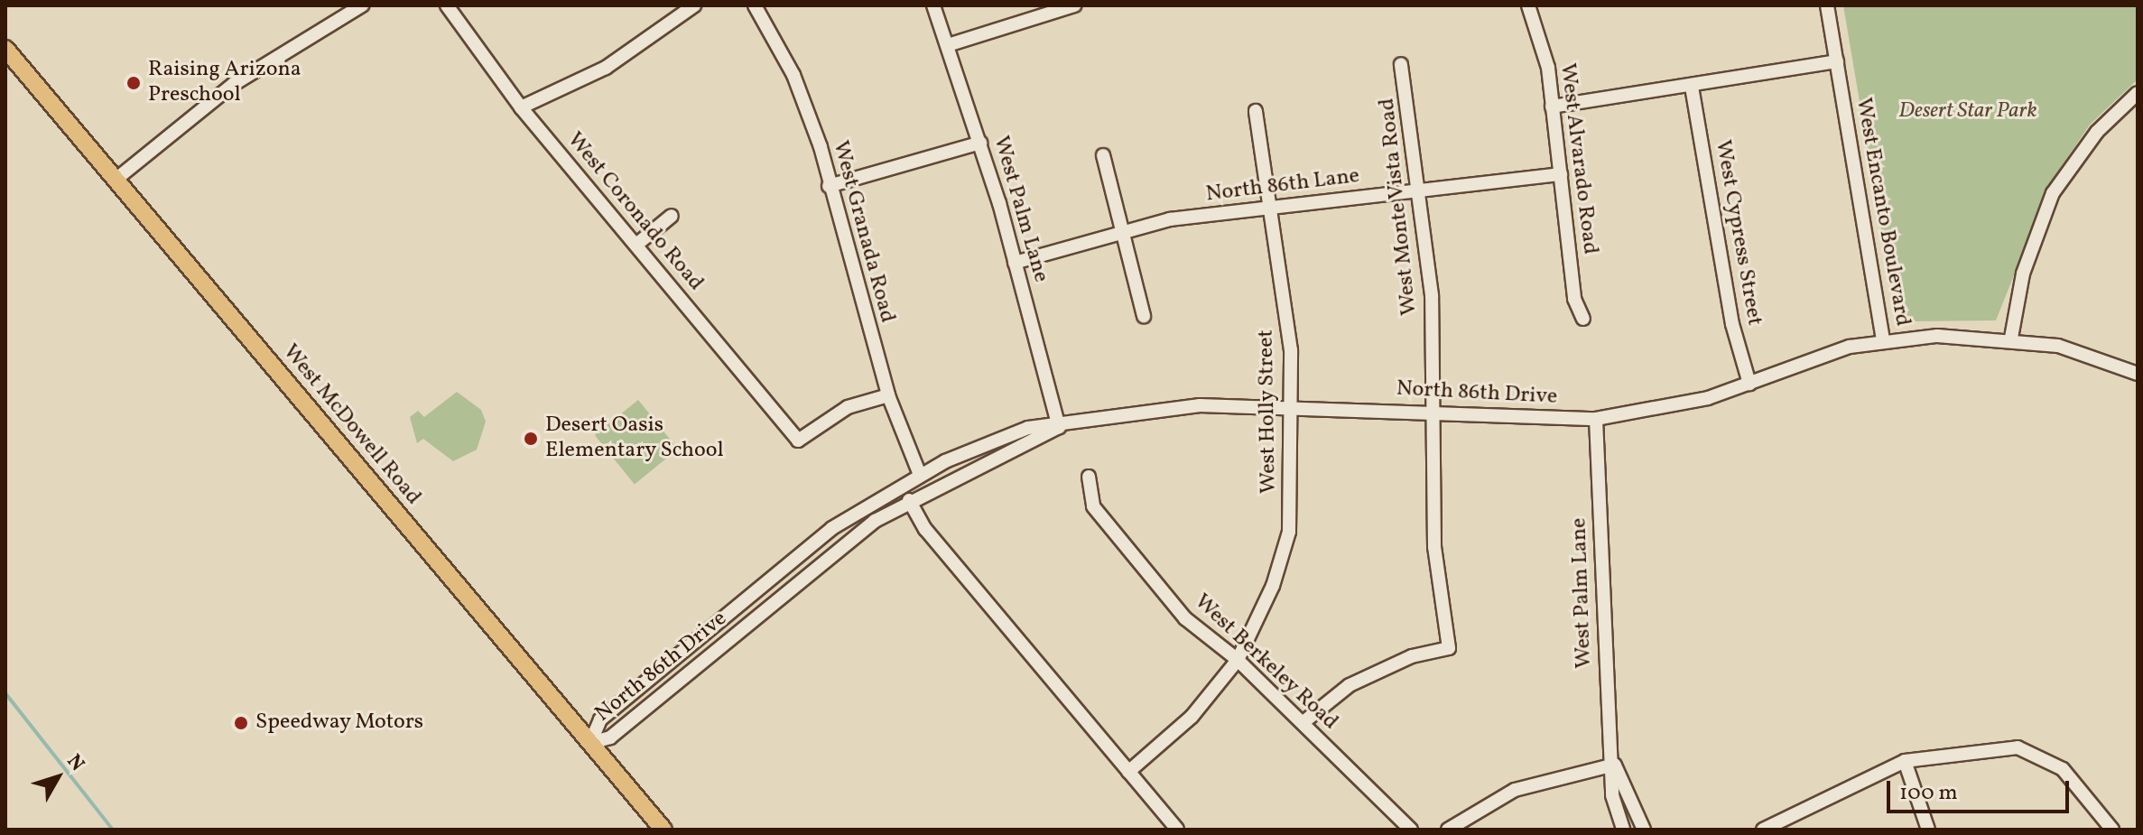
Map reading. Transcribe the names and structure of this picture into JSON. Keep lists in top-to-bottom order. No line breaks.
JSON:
{"streets":{"main road":["West McDowell Road"],"street":["West Alvarado Road","North 86th Lane","West Monte Vista Road","West Palm Lane","West Coronado Road","West Encanto Boulevard","West Granada Road","West Cypress Street","North 86th Drive","West Holly Street","West Berkeley Road"]},"crossings":[["West Alvarado Road","North 86th Lane"],["North 86th Lane","West Monte Vista Road"],["North 86th Lane","West Palm Lane"],["North 86th Lane","West Holly Street"],["West Monte Vista Road","North 86th Drive"],["West Monte Vista Road","West Berkeley Road"],["West Palm Lane","North 86th Drive"],["West Coronado Road","West Granada Road"],["West Encanto Boulevard","North 86th Drive"],["West Granada Road","North 86th Drive"],["West Cypress Street","North 86th Drive"],["North 86th Drive","West Holly Street"],["North 86th Drive","West McDowell Road"],["West Holly Street","West Berkeley Road"]],"parks":["Desert Star Park"],"places":["Raising Arizona Preschool","Desert Oasis Elementary School","Speedway Motors"],"scale_bar":"100 m","north":"top right"}
